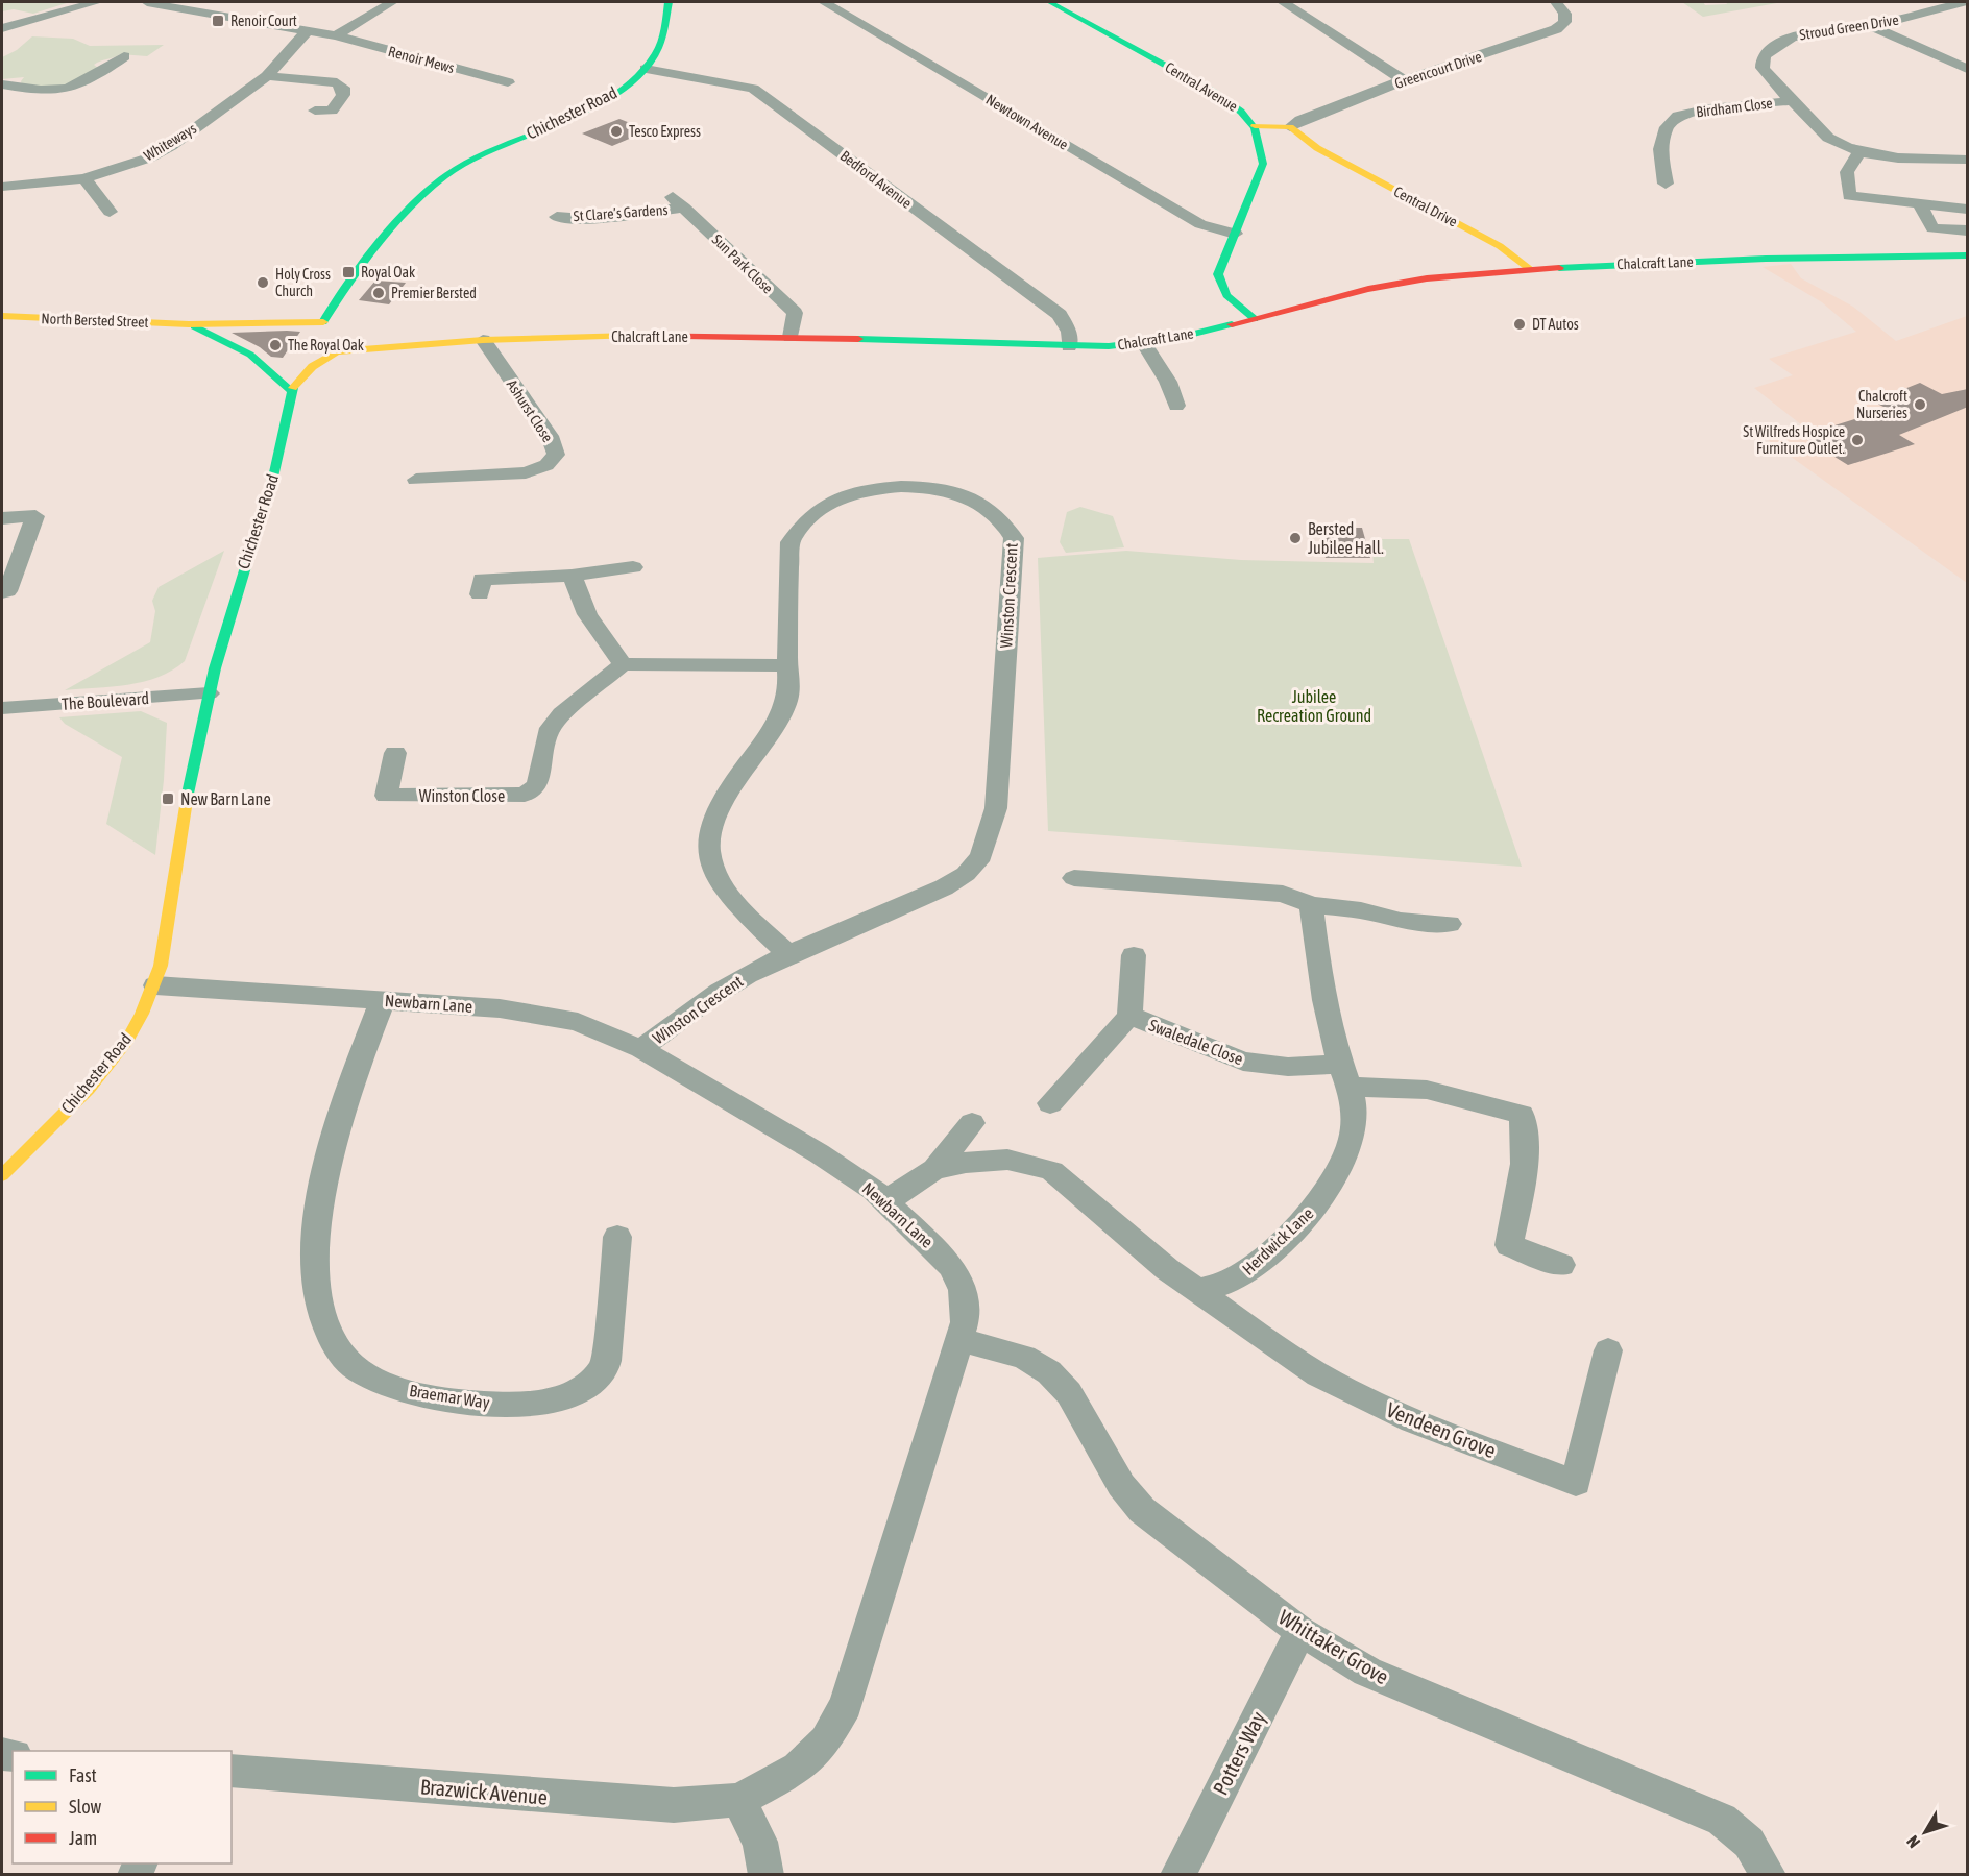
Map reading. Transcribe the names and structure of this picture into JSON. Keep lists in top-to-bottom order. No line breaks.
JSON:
{"streets":{"street":["Stroud Green Drive","Renoir Mews","Greencourt Drive","Central Avenue","Birdham Close","Chichester Road","Newtown Avenue","Whiteways","Bedford Avenue","Central Drive","St Clare’s Gardens","Chalcraft Lane","Sun Park Close","North Bersted Street","Ashurst Close","Winston Crescent","The Boulevard","Winston Close","Newbarn Lane","Swaledale Close","Herdwick Lane","Braemar Way","Vendeen Grove","Whittaker Grove","Potters Way","Brazwick Avenue"]},"crossings":[["Stroud Green Drive","Birdham Close"],["Greencourt Drive","Central Drive"],["Central Avenue","Newtown Avenue"],["Central Avenue","Chalcraft Lane"],["Chichester Road","Bedford Avenue"],["Chichester Road","Chalcraft Lane"],["Chichester Road","North Bersted Street"],["Chichester Road","The Boulevard"],["Chichester Road","Newbarn Lane"],["Bedford Avenue","Chalcraft Lane"],["Central Drive","Chalcraft Lane"],["St Clare’s Gardens","Sun Park Close"],["Chalcraft Lane","Sun Park Close"],["Chalcraft Lane","North Bersted Street"],["Chalcraft Lane","Ashurst Close"],["Winston Crescent","Newbarn Lane"],["Newbarn Lane","Braemar Way"],["Newbarn Lane","Whittaker Grove"],["Newbarn Lane","Brazwick Avenue"],["Swaledale Close","Herdwick Lane"],["Herdwick Lane","Vendeen Grove"],["Whittaker Grove","Potters Way"]],"parks":["Jubilee Recreation Ground"],"places":{"transit":["Renoir Court","Royal Oak","New Barn Lane"],"other":["Tesco Express","Holy Cross Church","Premier Bersted","DT Autos","The Royal Oak","Chalcroft Nurseries","St Wilfreds Hospice Furniture Outlet.","Bersted Jubilee Hall."]},"legend":["Fast","Slow","Jam"],"north":"bottom left"}
